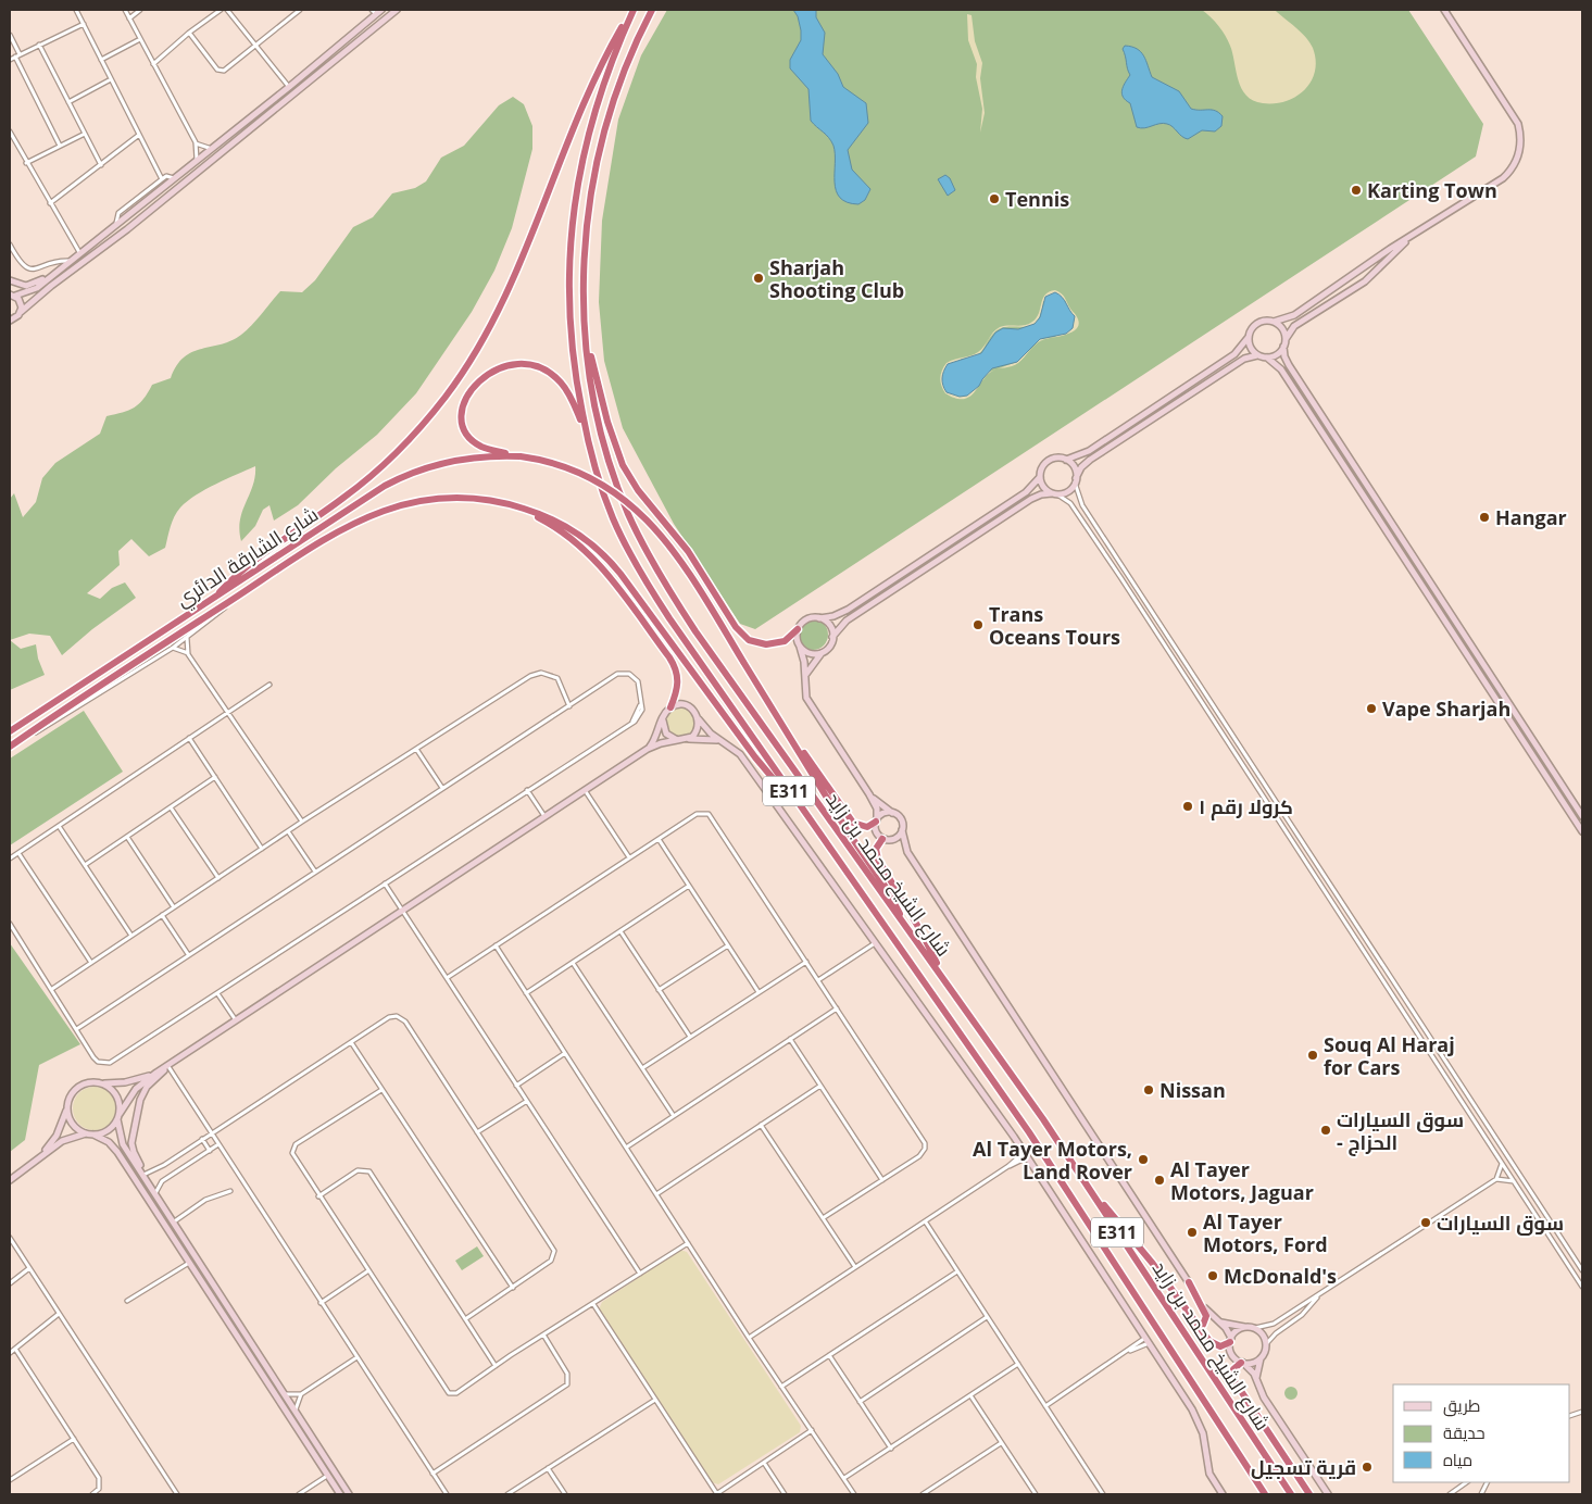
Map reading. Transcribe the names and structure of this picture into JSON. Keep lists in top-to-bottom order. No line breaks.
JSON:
{"streets":{"highway":["شارع الشارقة الدائري","E311","شارع الشيخ محمد بن زايد"]},"places":["Karting Town","Tennis","Sharjah Shooting Club","Hangar","Trans Oceans Tours","Vape Sharjah","كرولا رقم ١","Souq Al Haraj for Cars","Nissan","سوق السيارات - الحزاج","Al Tayer Motors, Land Rover","Al Tayer Motors, Jaguar","سوق السيارات","Al Tayer Motors, Ford","McDonald's","قرية تسجيل"],"legend":["طريق","حديقة","مياه"]}
